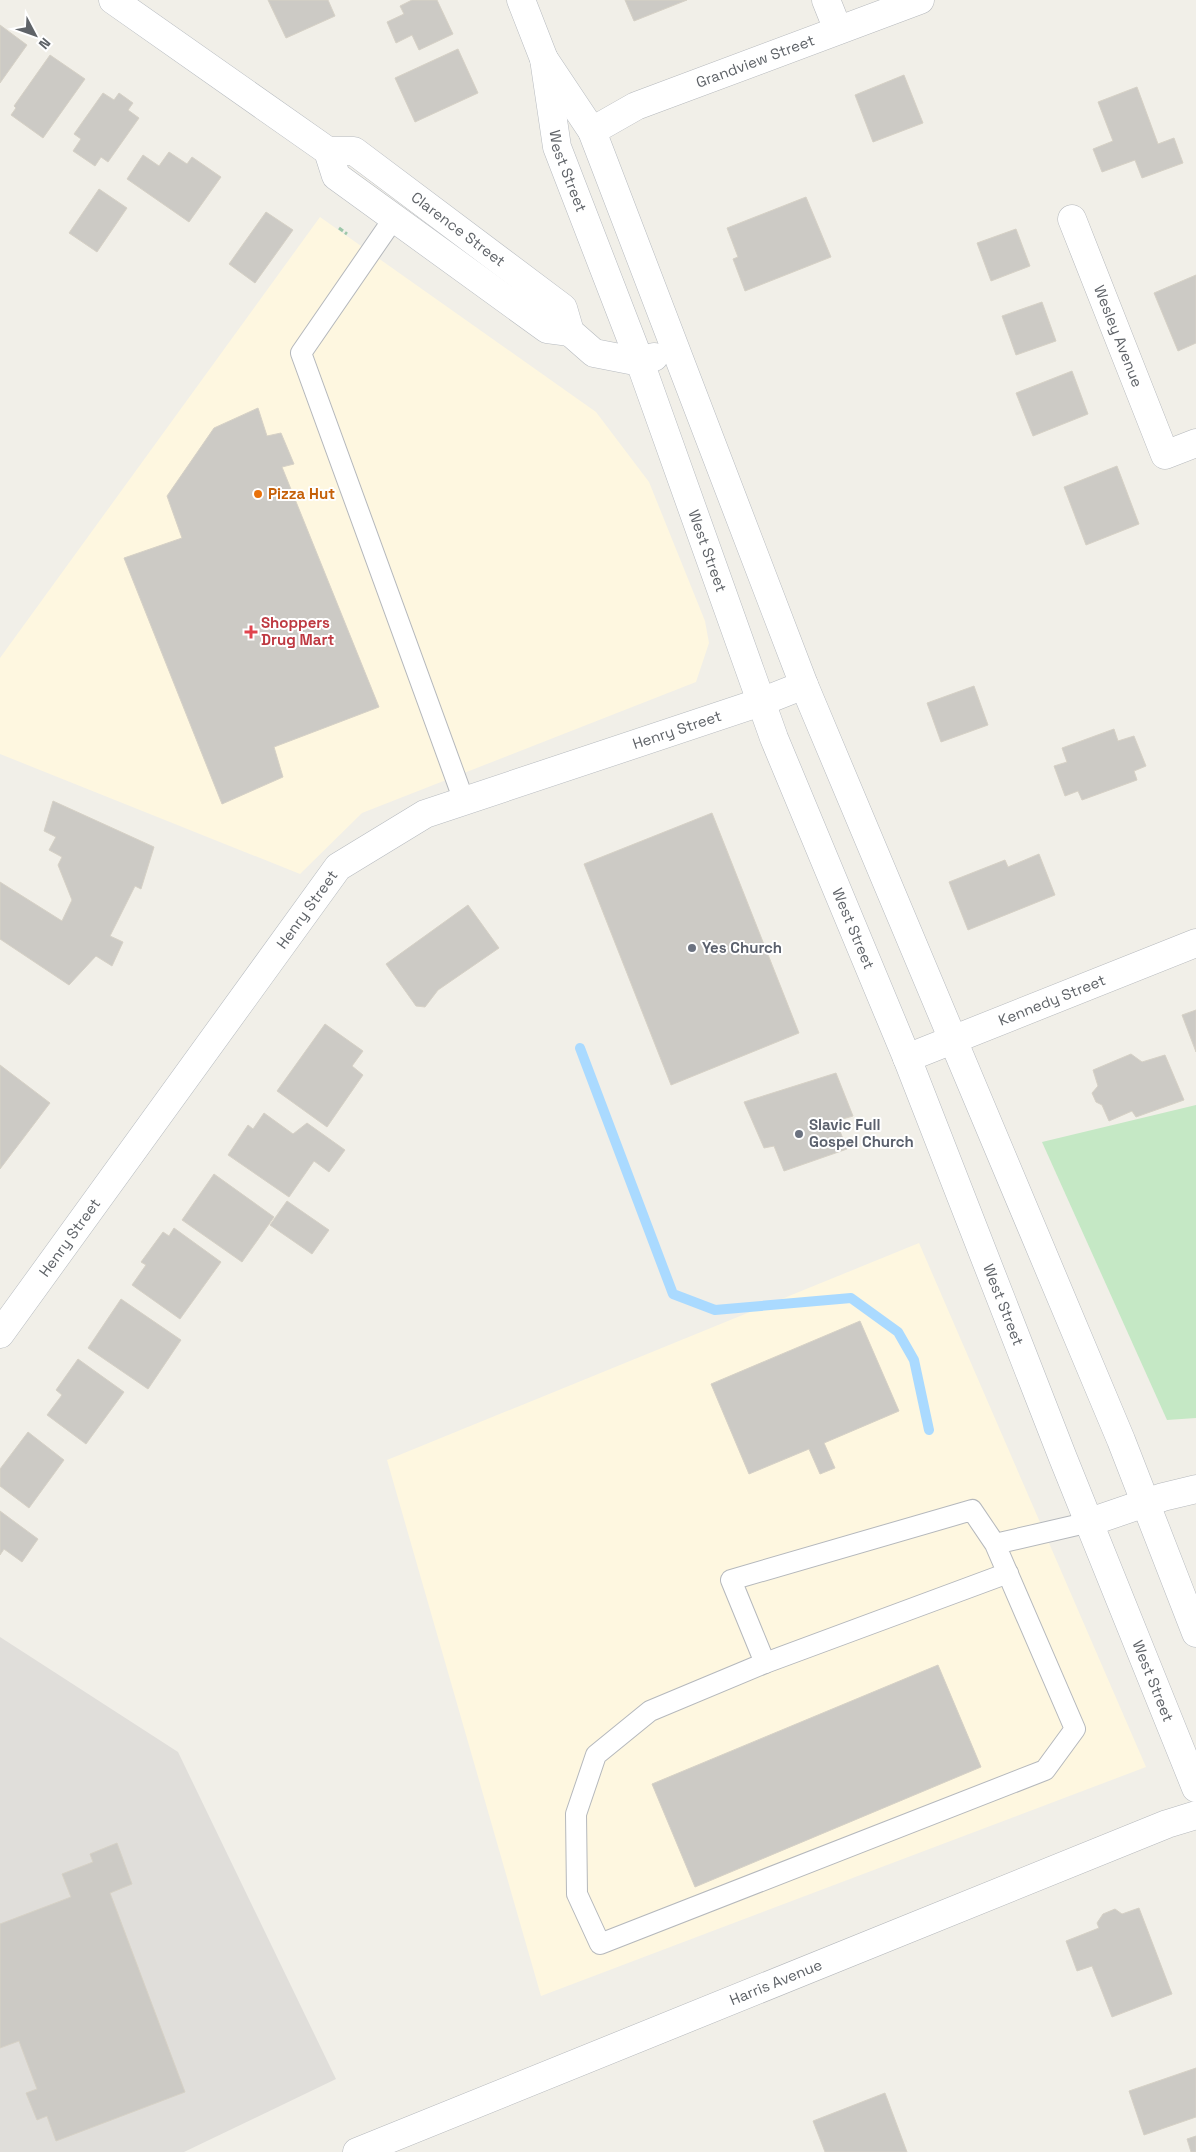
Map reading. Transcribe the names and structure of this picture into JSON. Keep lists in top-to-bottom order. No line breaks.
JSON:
{"streets":{"main road":["Grandview Street","West Street","Clarence Street","Wesley Avenue","Henry Street","Kennedy Street","Harris Avenue"]},"crossings":[["Grandview Street","West Street"],["West Street","Henry Street"],["West Street","Kennedy Street"]],"places":{"other":["Pizza Hut","Yes Church","Slavic Full Gospel Church"],"health":["Shoppers Drug Mart"]},"north":"bottom right"}
